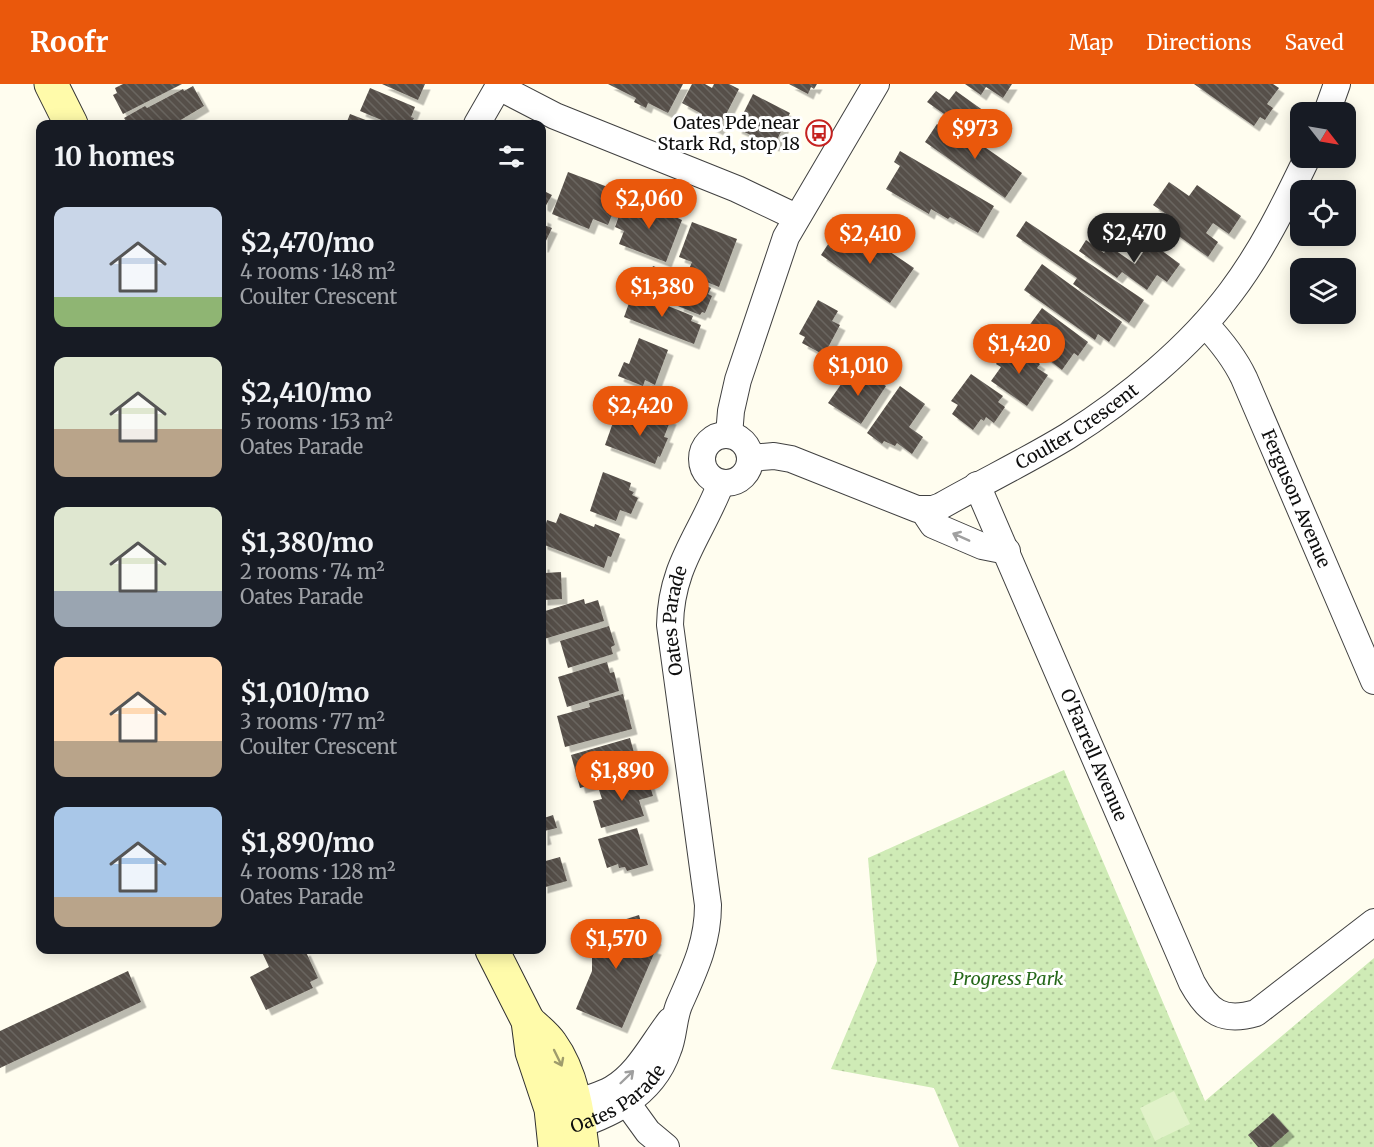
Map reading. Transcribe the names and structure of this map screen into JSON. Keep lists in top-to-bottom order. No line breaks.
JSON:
{"streets":{"street":["Coulter Crescent","Ferguson Avenue","Oates Parade","O'Farrell Avenue"]},"crossings":[["Coulter Crescent","Ferguson Avenue"],["Coulter Crescent","O'Farrell Avenue"]],"parks":["Progress Park"],"places":{"bus stop":["Oates Pde near Stark Rd, stop 18"]},"north":"bottom right","page":{"header":"Roofr","nav":["Map","Directions","Saved"],"price":["$973","$2,060","$2,470","$2,410","$1,380","$1,420","$1,010","$2,420","$1,890","$1,570"],"heading":"10 homes","list":[{"name":"$2,470/mo","note":"4 rooms · 148 m² · Coulter Crescent"},{"name":"$2,410/mo","note":"5 rooms · 153 m² · Oates Parade"},{"name":"$1,380/mo","note":"2 rooms · 74 m² · Oates Parade"},{"name":"$1,010/mo","note":"3 rooms · 77 m² · Coulter Crescent"},{"name":"$1,890/mo","note":"4 rooms · 128 m² · Oates Parade"}]}}
